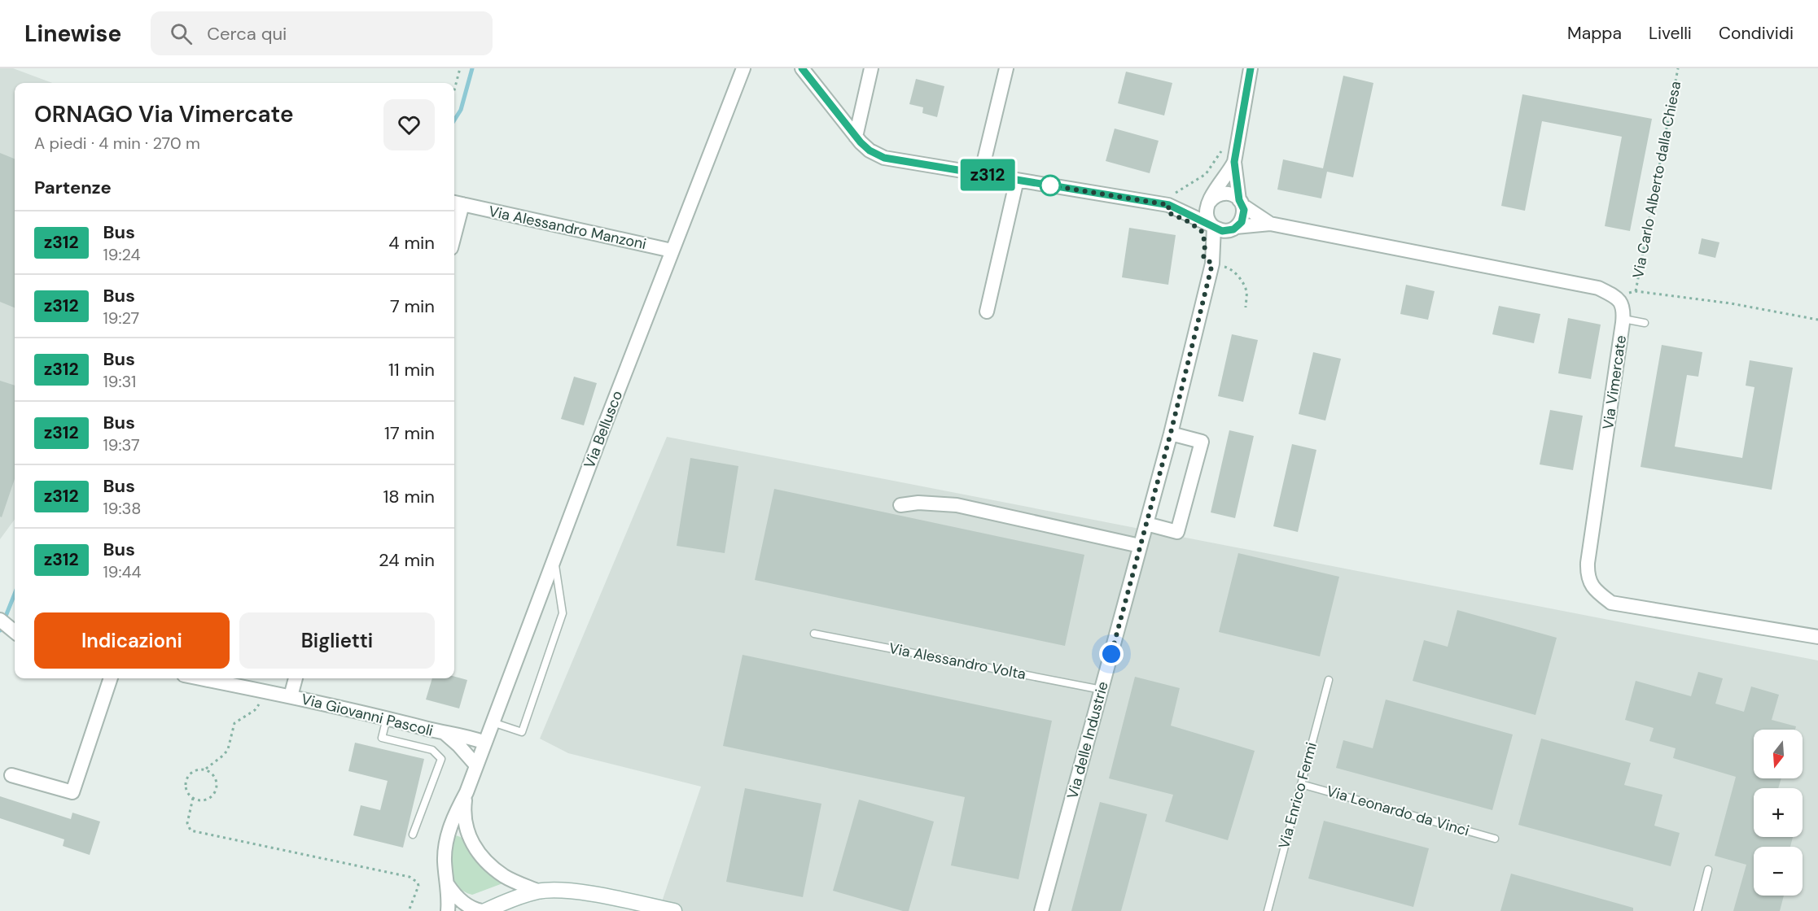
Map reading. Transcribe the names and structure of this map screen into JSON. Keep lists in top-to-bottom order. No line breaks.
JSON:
{"streets":{"street":["Via Alessandro Manzoni","Via Vimercate","Via Bellusco","Via Giovanni Pascoli","Via delle Industrie"],"lane":["Via Alessandro Volta","Via Enrico Fermi","Via Leonardo da Vinci"],"path":["Via Carlo Alberto dalla Chiesa"]},"crossings":[["Via Alessandro Manzoni","Via Bellusco"],["Via Bellusco","Via Giovanni Pascoli"],["Via Alessandro Volta","Via delle Industrie"],["Via Enrico Fermi","Via Leonardo da Vinci"]],"lines":["bus line z312"],"north":"bottom","page":{"header":"Linewise","search":"Cerca qui","nav":["Mappa","Livelli","Condividi"],"on_map":"z312","heading":[["ORNAGO Via Vimercate","A piedi · 4 min · 270 m"],"Partenze"],"list":[{"mark":"z312","name":"Bus","note":"19:24","value":"4 min"},{"mark":"z312","name":"Bus","note":"19:27","value":"7 min"},{"mark":"z312","name":"Bus","note":"19:31","value":"11 min"},{"mark":"z312","name":"Bus","note":"19:37","value":"17 min"},{"mark":"z312","name":"Bus","note":"19:38","value":"18 min"},{"mark":"z312","name":"Bus","note":"19:44","value":"24 min"}],"buttons":["Indicazioni","Biglietti"],"map_buttons":["+","−"]}}
